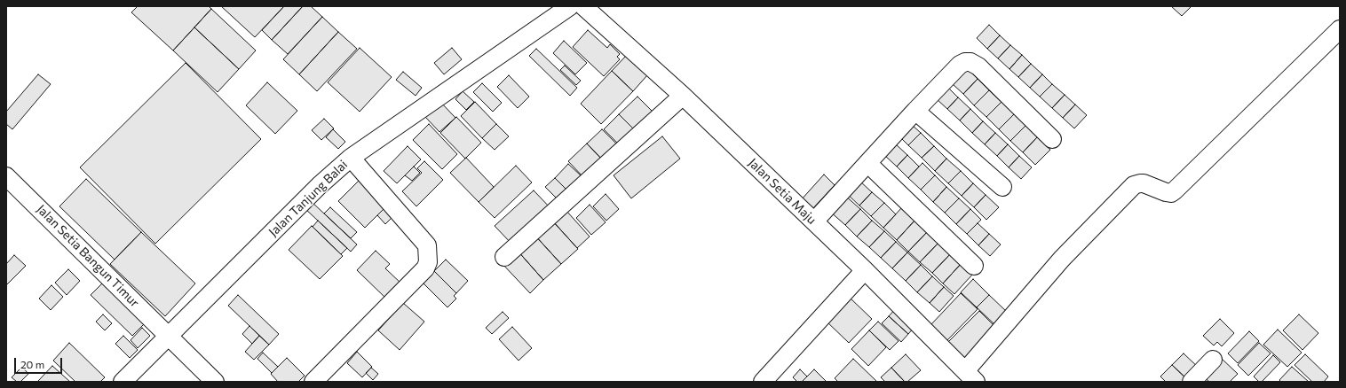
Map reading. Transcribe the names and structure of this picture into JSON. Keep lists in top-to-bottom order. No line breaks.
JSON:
{"streets":{"street":["Jalan Setia Maju","Jalan Tanjung Balai","Jalan Setia Bangun Timur"]},"crossings":[["Jalan Tanjung Balai","Jalan Setia Bangun Timur"]],"scale_bar":"20 m"}
